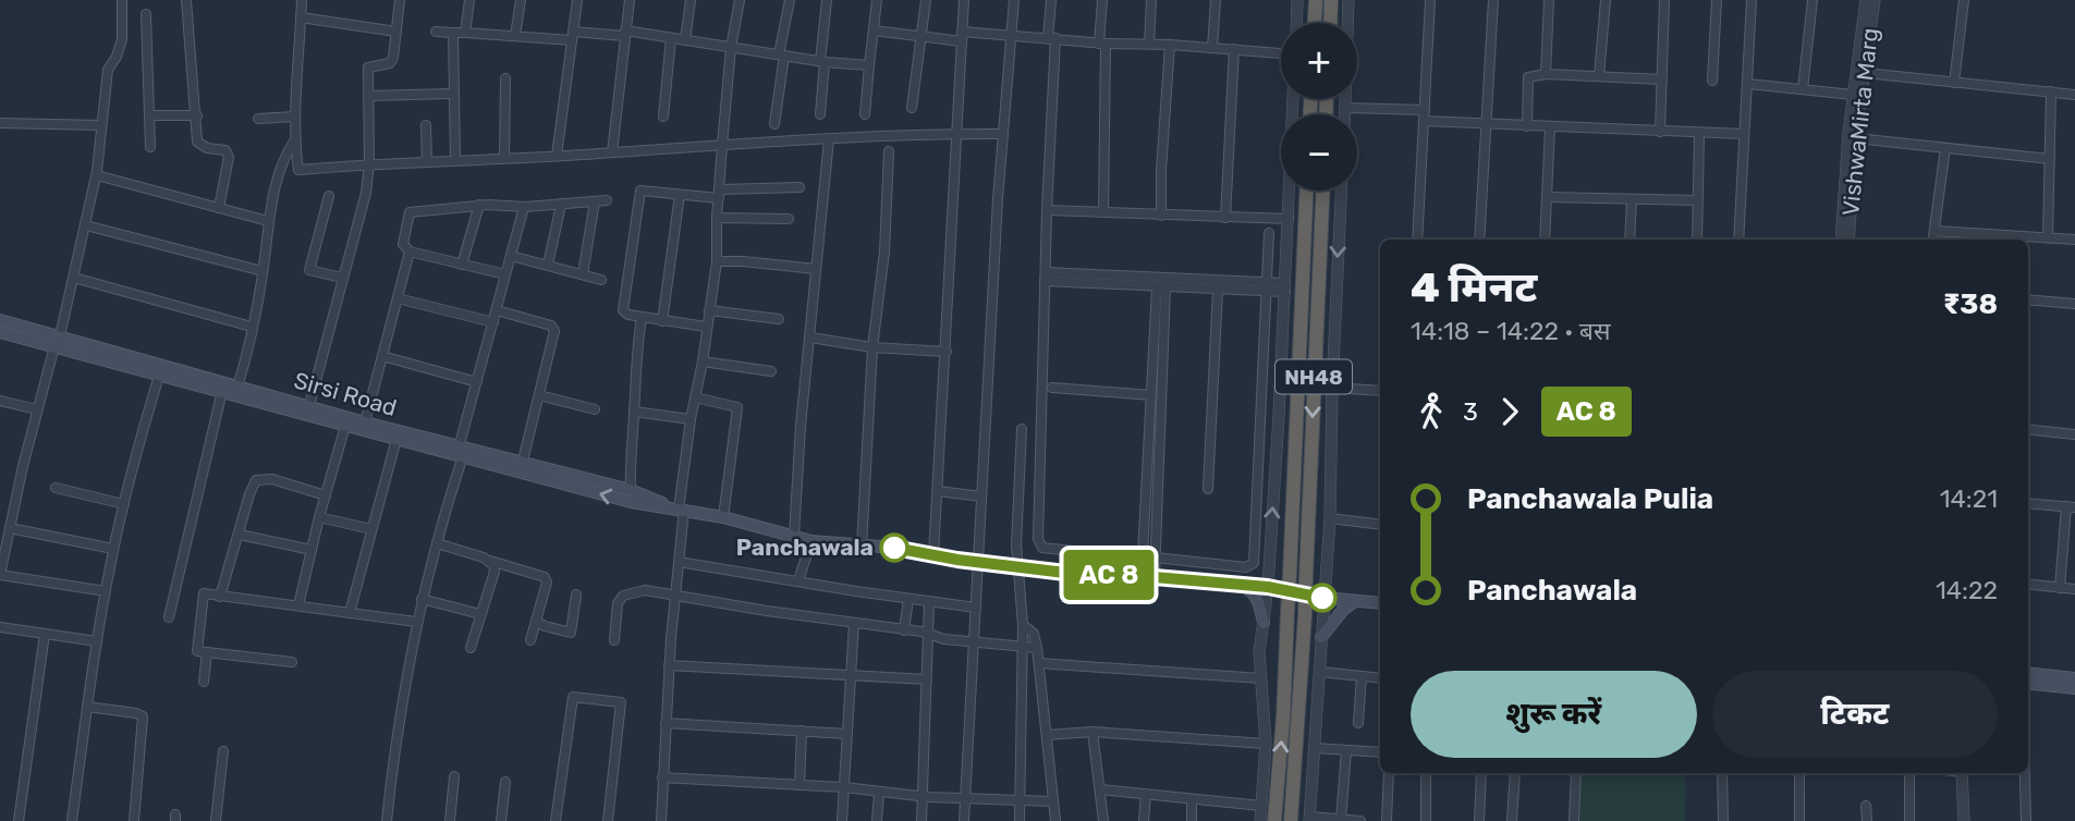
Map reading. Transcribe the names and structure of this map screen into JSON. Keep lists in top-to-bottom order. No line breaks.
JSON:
{"streets":{"highway":["NH48"],"main road":["Sirsi Road"],"street":["VishwaMirta Marg"]},"places":["Panchawala"],"page":{"on_map":"AC 8","map_buttons":["+","−"],"heading":["4 मिनट","14:18 – 14:22 · बस","₹38"],"legs":["3","AC 8"],"list":[{"name":"Panchawala Pulia","value":"14:21"},{"name":"Panchawala","value":"14:22"}],"buttons":["शुरू करें","टिकट"]}}
